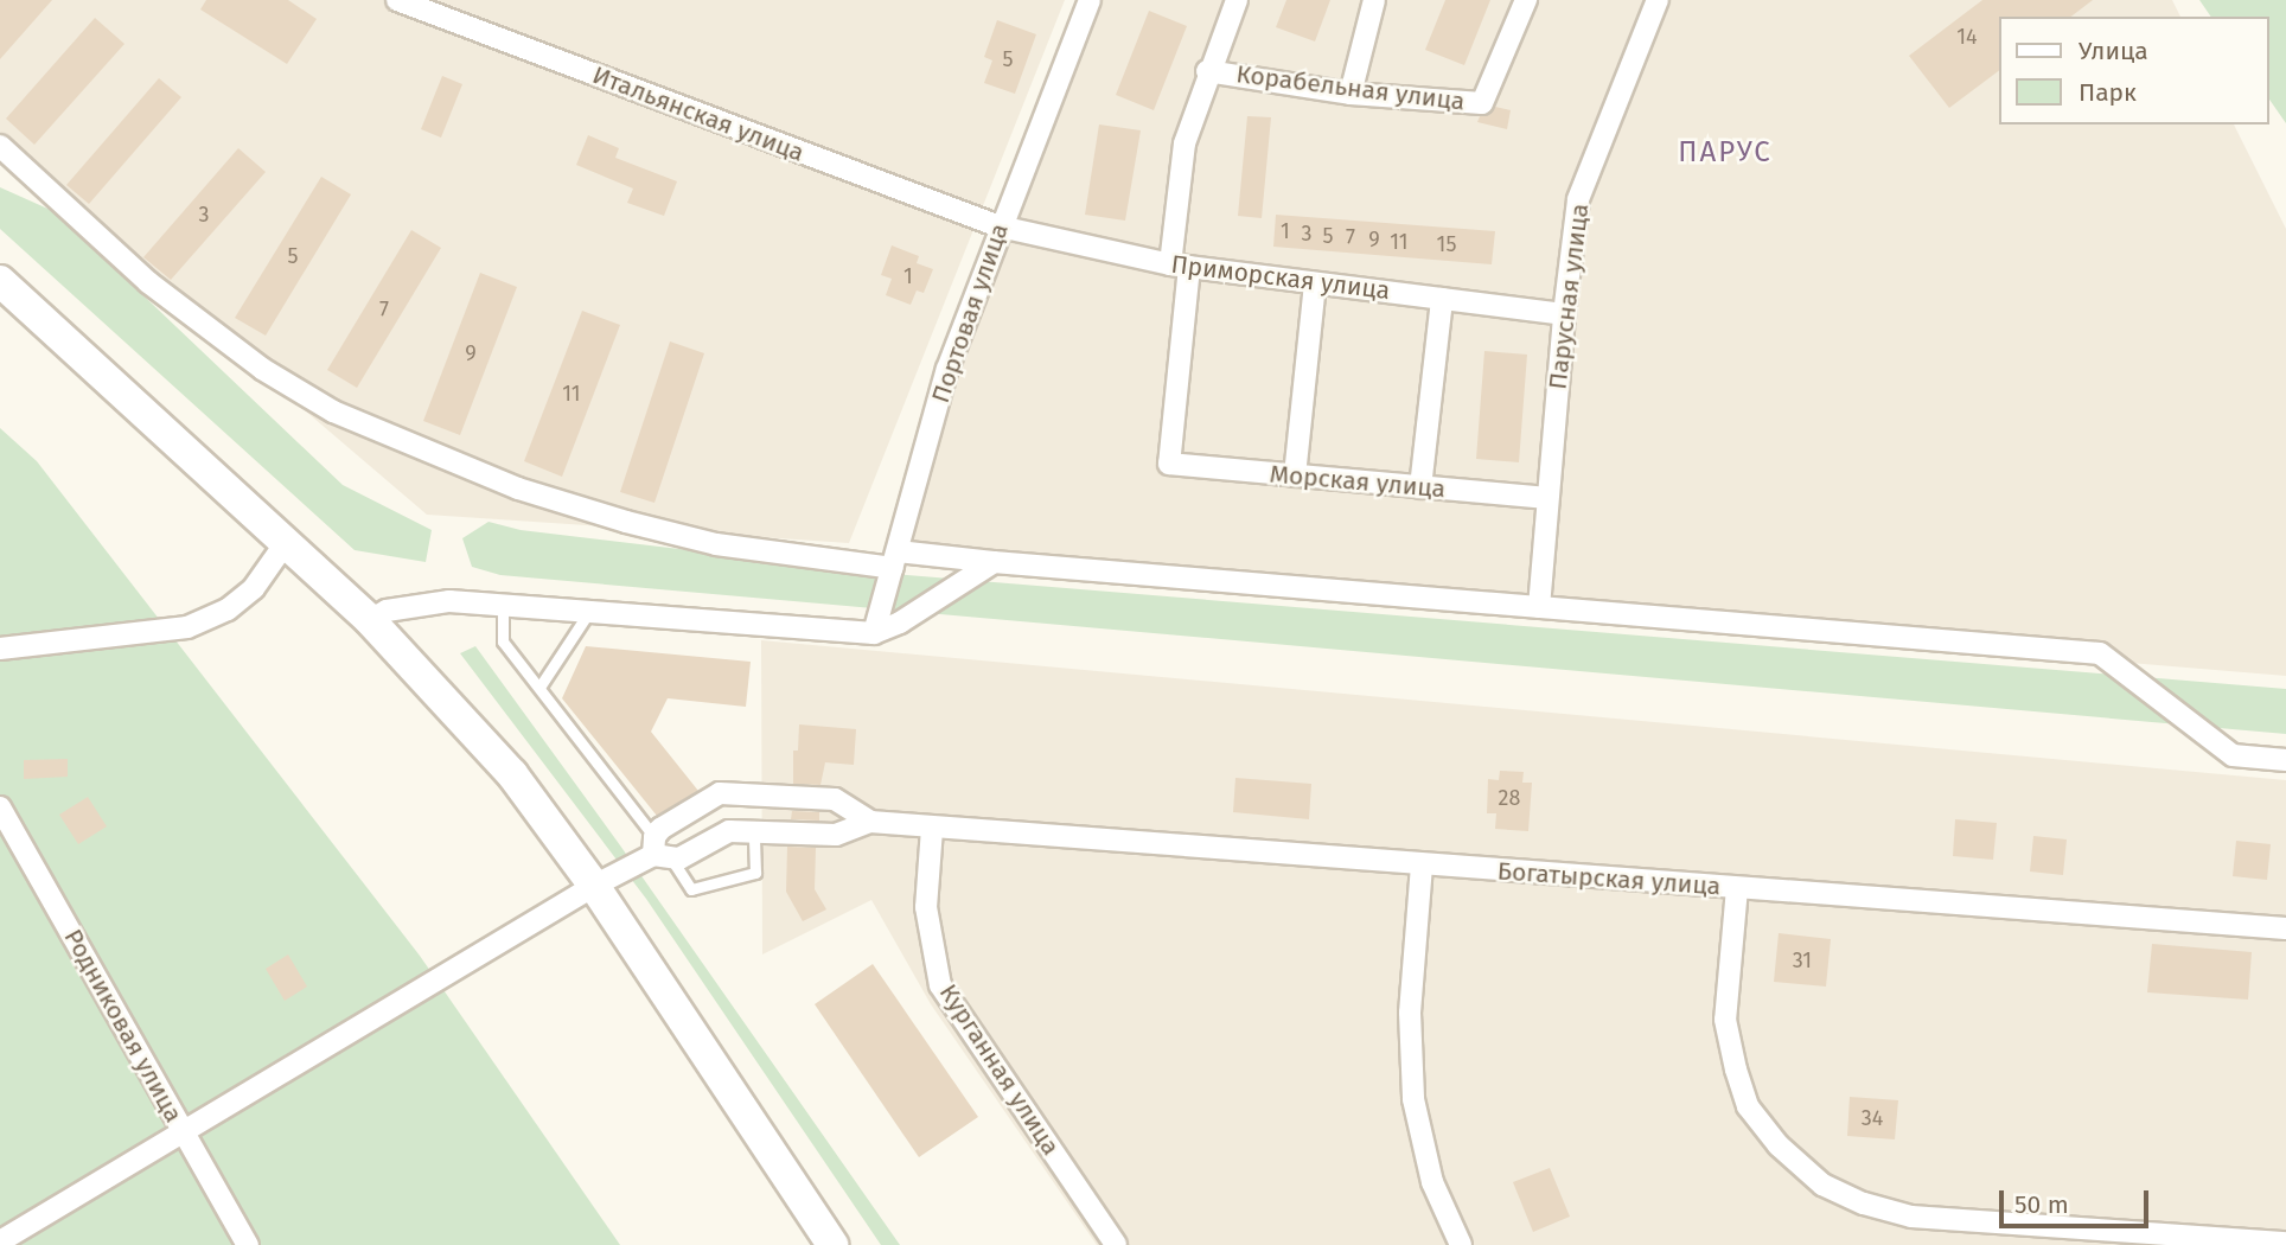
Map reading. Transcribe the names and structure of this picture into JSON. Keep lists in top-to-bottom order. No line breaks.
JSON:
{"streets":{"street":["Корабельная улица","Итальянская улица","Приморская улица","Парусная улица","Портовая улица","Морская улица","Богатырская улица","Родниковая улица","Курганная улица"]},"crossings":[["Итальянская улица","Приморская улица"],["Итальянская улица","Портовая улица"],["Приморская улица","Парусная улица"],["Приморская улица","Портовая улица"],["Приморская улица","Морская улица"],["Парусная улица","Морская улица"],["Богатырская улица","Курганная улица"]],"districts":["ПАРУС"],"house_numbers":["14","5","3","1","3","5","7","9","11","15","5","1","7","9","11","28","31","34"],"legend":["Улица","Парк"],"scale_bar":"50 m"}
